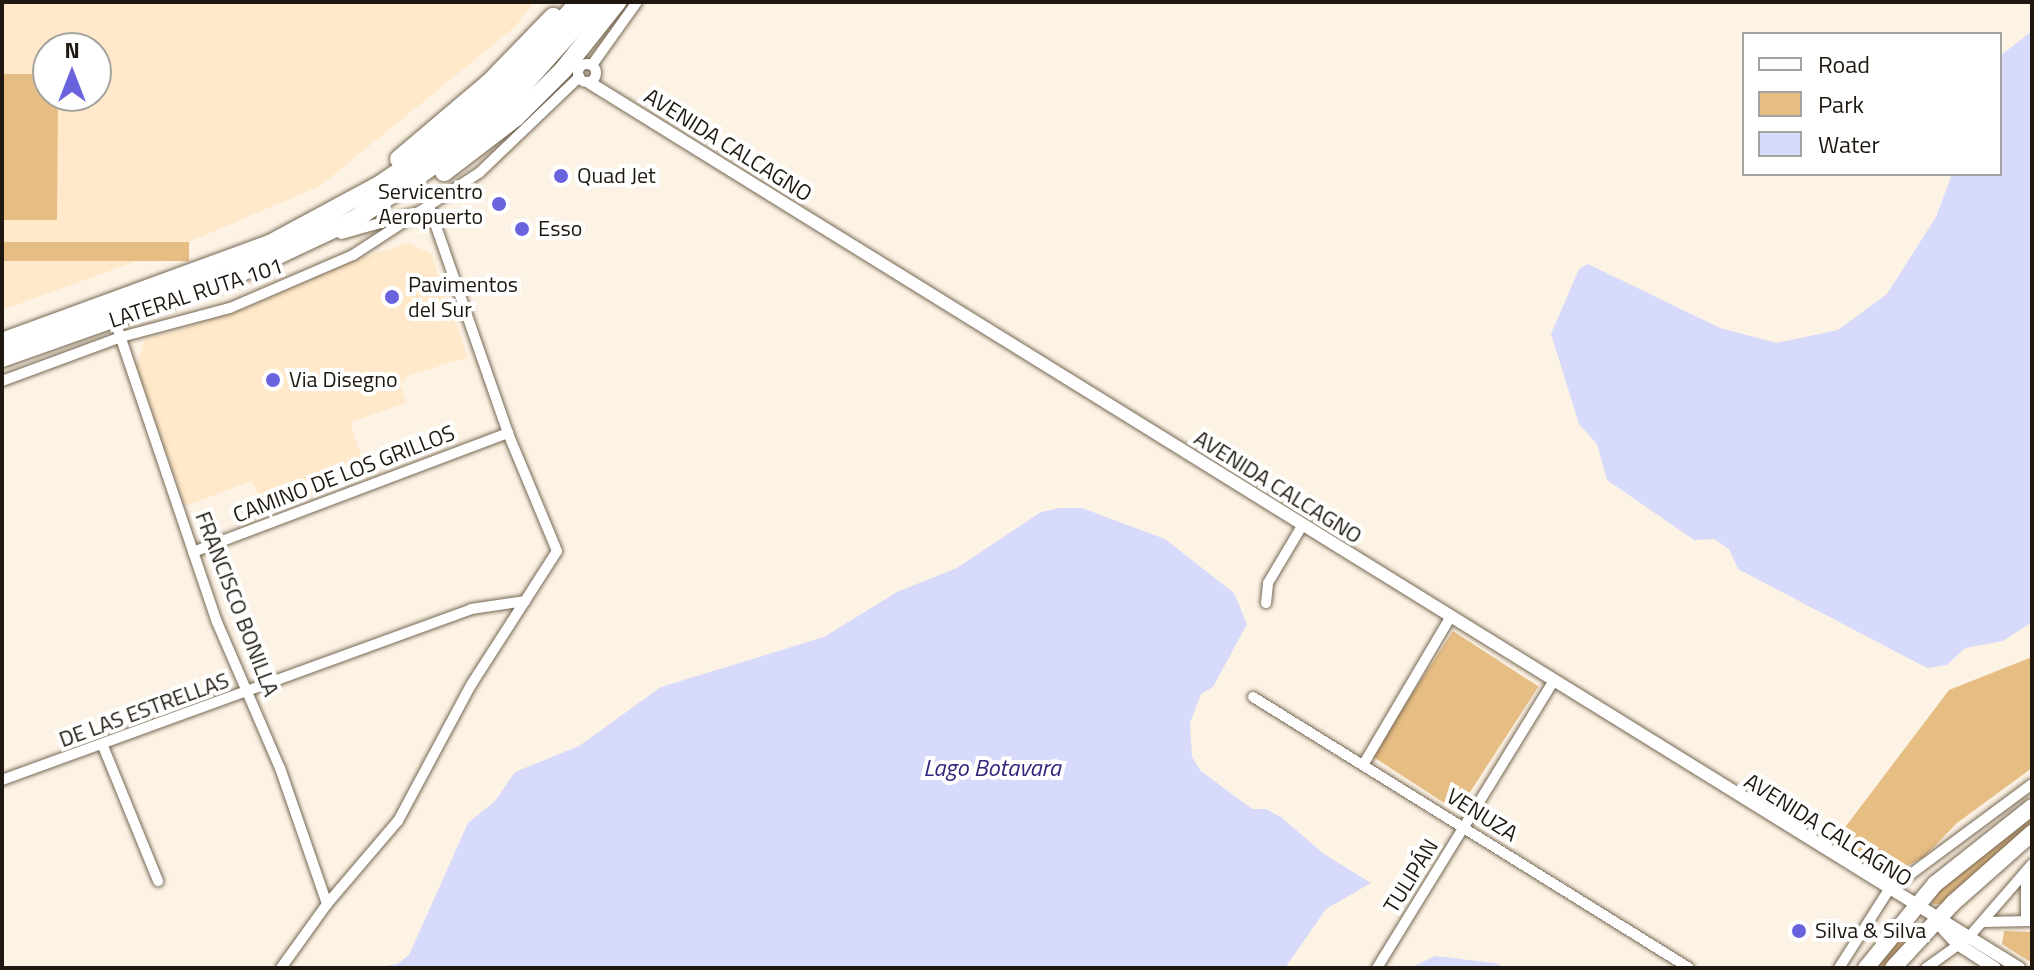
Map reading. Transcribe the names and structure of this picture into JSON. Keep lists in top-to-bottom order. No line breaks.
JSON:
{"streets":{"street":["AVENIDA CALCAGNO","LATERAL RUTA 101","CAMINO DE LOS GRILLOS","FRANCISCO BONILLA","DE LAS ESTRELLAS","VENUZA","TULIPÁN"]},"crossings":[["AVENIDA CALCAGNO","LATERAL RUTA 101"],["AVENIDA CALCAGNO","TULIPÁN"],["LATERAL RUTA 101","FRANCISCO BONILLA"],["CAMINO DE LOS GRILLOS","FRANCISCO BONILLA"],["FRANCISCO BONILLA","DE LAS ESTRELLAS"],["VENUZA","TULIPÁN"]],"water":["Lago Botavara"],"places":["Quad Jet","Servicentro Aeropuerto","Esso","Pavimentos del Sur","Via Disegno","Silva & Silva"],"legend":["Road","Park","Water"],"north":"top"}
